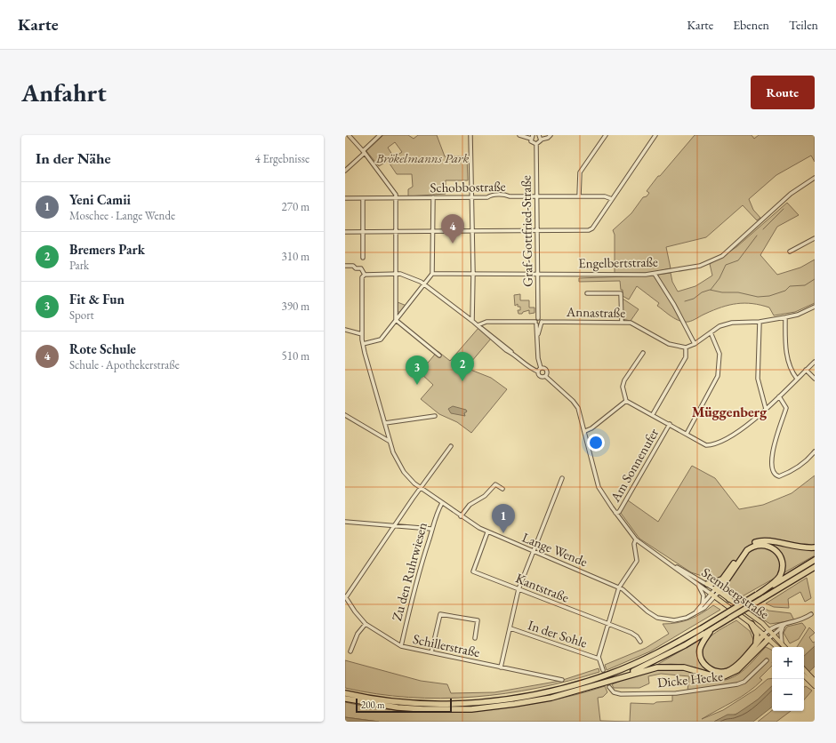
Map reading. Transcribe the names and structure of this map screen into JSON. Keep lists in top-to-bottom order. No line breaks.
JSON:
{"streets":{"main road":["Stembergstraße"],"street":["Schobbostraße","Graf-Gottfried-Straße","Engelbertstraße","Annastraße","Am Sonnenufer","Lange Wende","Zu den Ruhrwiesen","Kantstraße","In der Sohle","Schillerstraße","Dicke Hecke"]},"crossings":[["Schobbostraße","Graf-Gottfried-Straße"],["Graf-Gottfried-Straße","Engelbertstraße"],["Graf-Gottfried-Straße","Annastraße"],["Am Sonnenufer","Stembergstraße"],["Lange Wende","Zu den Ruhrwiesen"],["Lange Wende","Kantstraße"],["Lange Wende","Stembergstraße"],["Zu den Ruhrwiesen","Schillerstraße"]],"districts":["Müggenberg"],"parks":["Brökelmanns Park"],"scale_bar":"200 m","page":{"header":"Karte","nav":["Karte","Ebenen","Teilen"],"buttons":"Route","title":"Anfahrt","heading":["In der Nähe","4 Ergebnisse"],"list":[{"mark":"1","name":"Yeni Camii","note":"Moschee · Lange Wende","value":"270 m"},{"mark":"2","name":"Bremers Park","note":"Park","value":"310 m"},{"mark":"3","name":"Fit & Fun","note":"Sport","value":"390 m"},{"mark":"4","name":"Rote Schule","note":"Schule · Apothekerstraße","value":"510 m"}],"pins":["4","2","3","1"],"map_buttons":["+","−"],"scale":"200 m"}}
